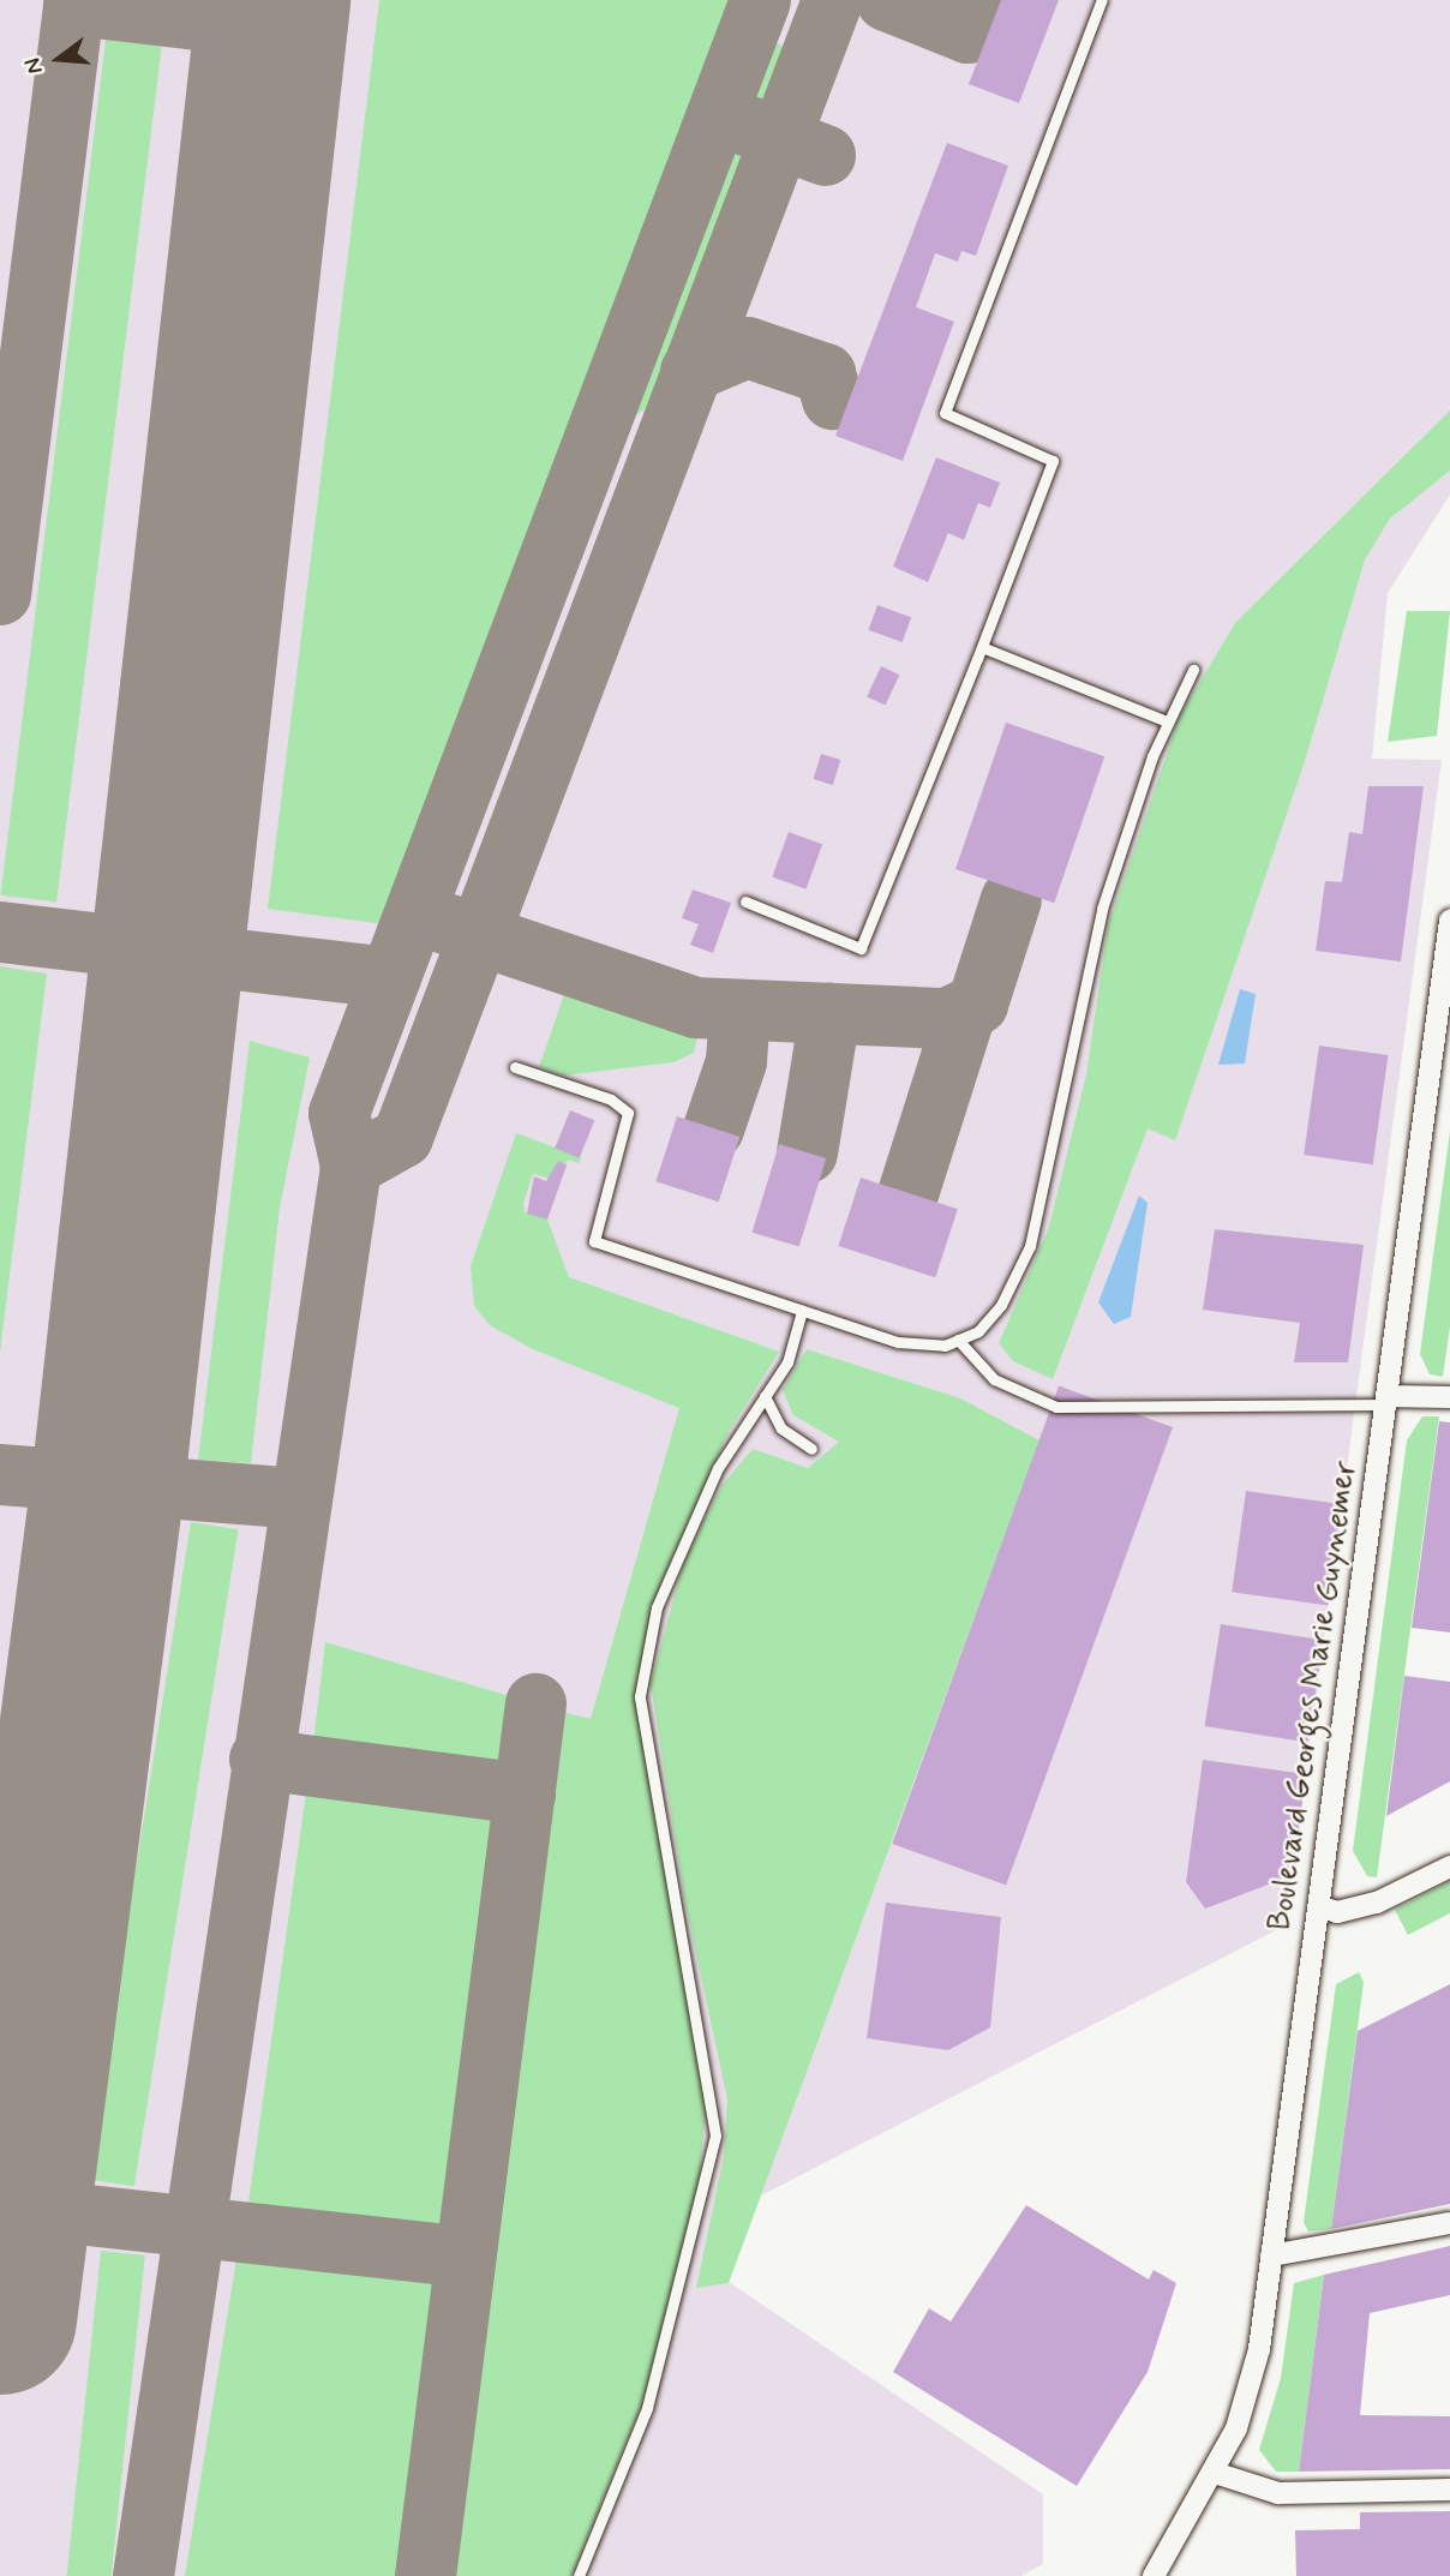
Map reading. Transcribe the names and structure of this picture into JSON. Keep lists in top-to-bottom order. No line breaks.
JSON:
{"streets":{"street":["Boulevard Georges Marie Guynemer"]},"north":"left"}
